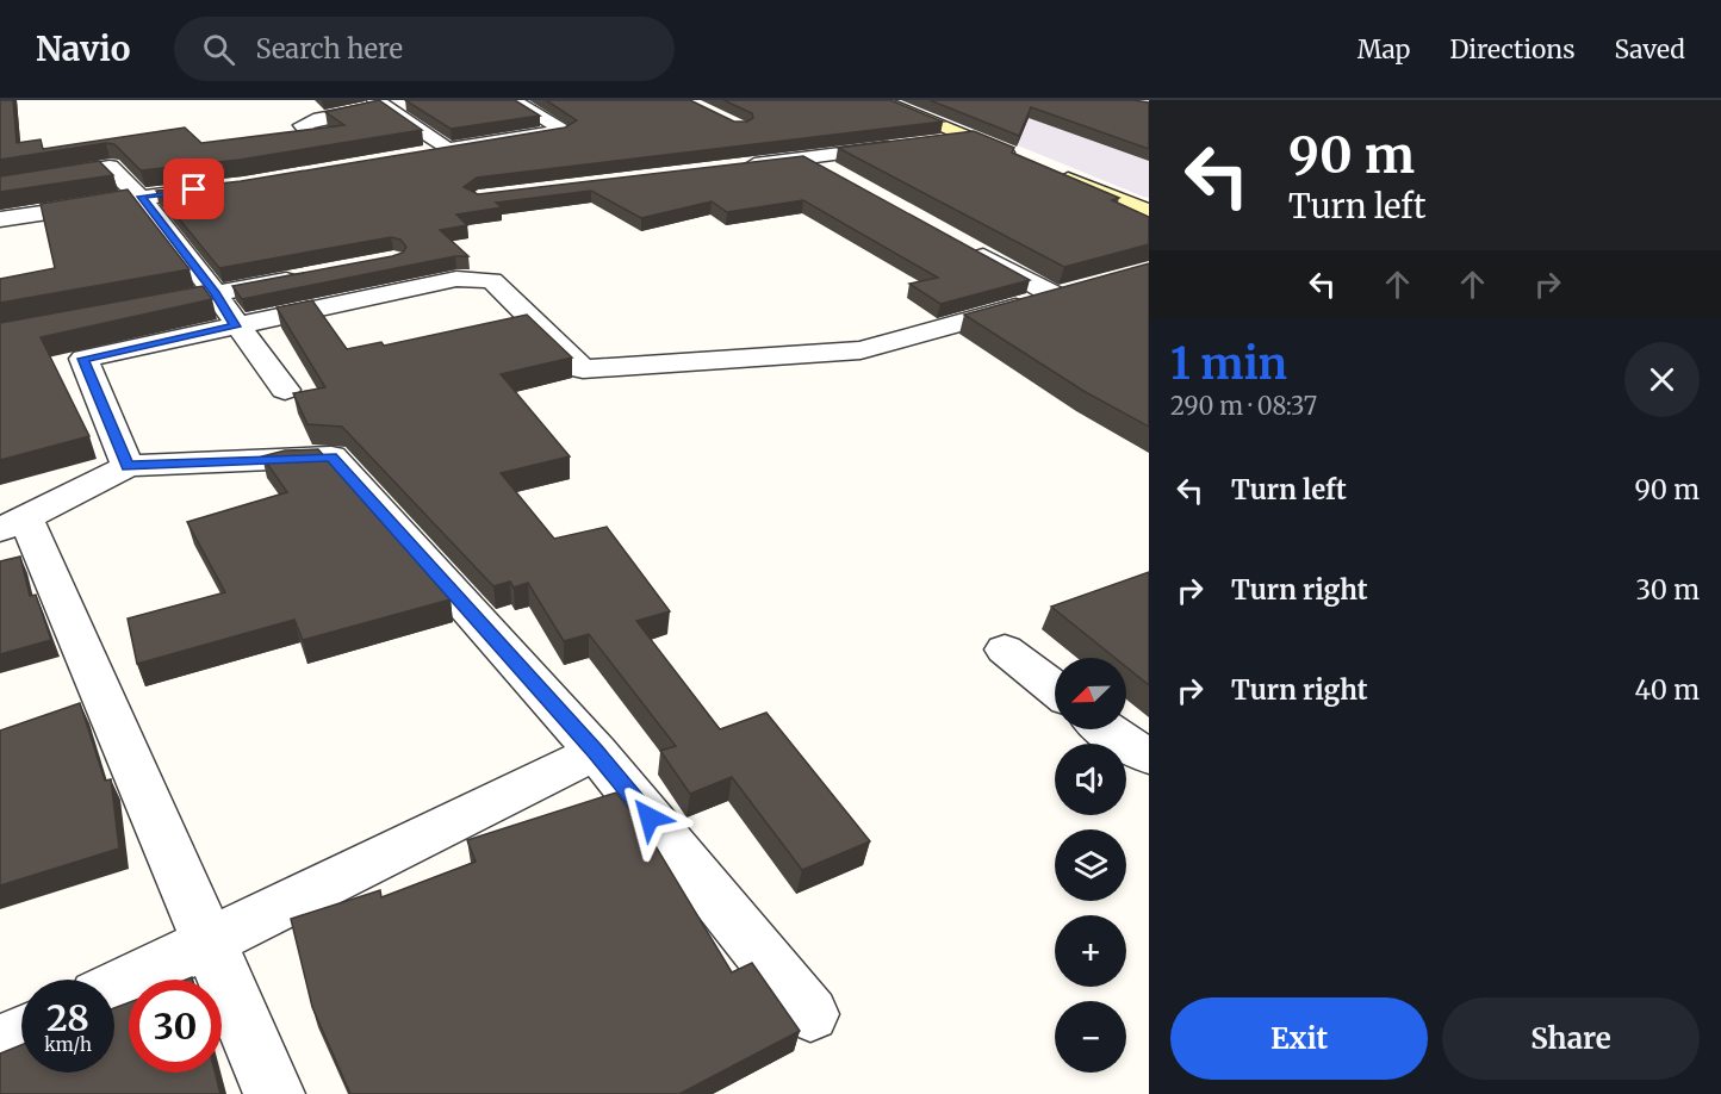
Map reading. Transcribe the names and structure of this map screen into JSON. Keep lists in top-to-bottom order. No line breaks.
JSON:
{"north":"bottom left","page":{"header":"Navio","search":"Search here","nav":["Map","Directions","Saved"],"turn":["90 m","Turn left"],"heading":["1 min","290 m · 08:37"],"list":[{"name":"Turn left","value":"90 m"},{"name":"Turn right","value":"30 m"},{"name":"Turn right","value":"40 m"}],"map_buttons":["+","−"],"speed":"28 km/h","limit":"30","buttons":["Exit","Share"]}}
